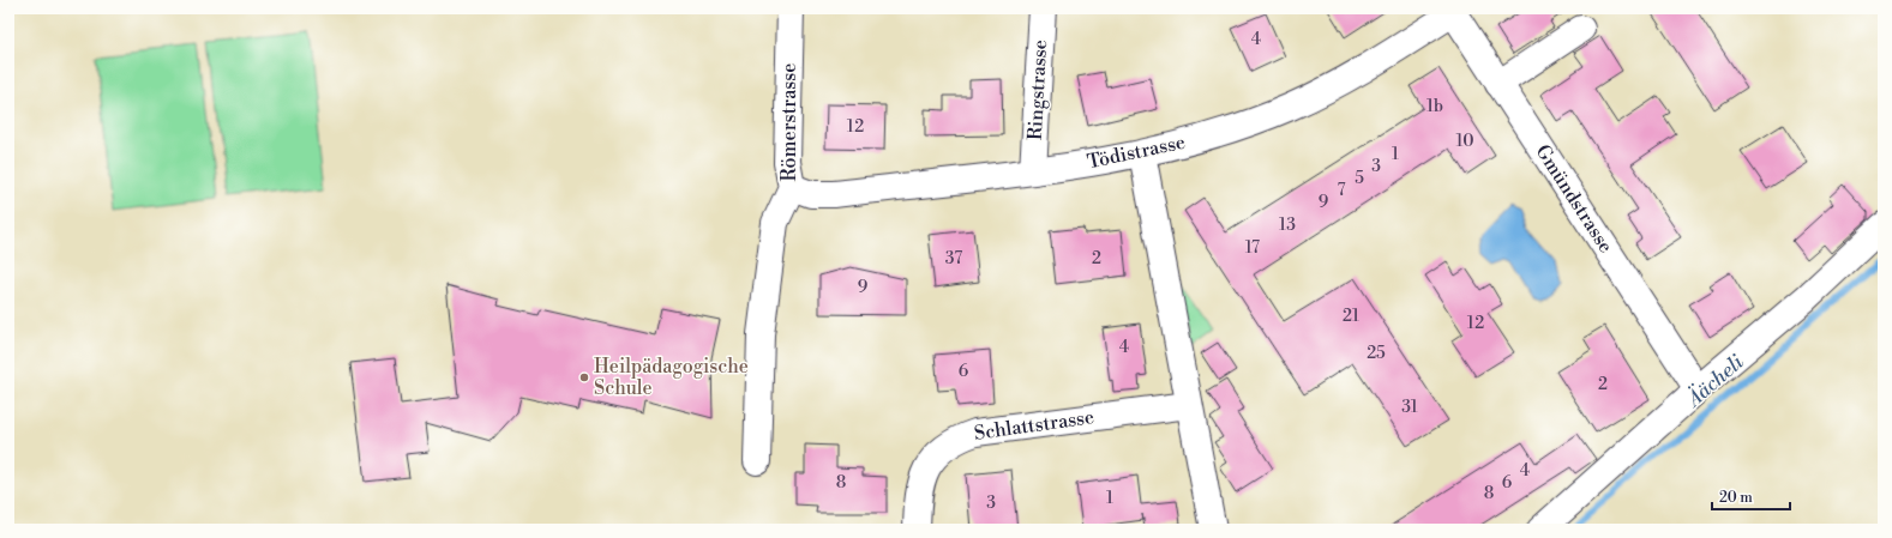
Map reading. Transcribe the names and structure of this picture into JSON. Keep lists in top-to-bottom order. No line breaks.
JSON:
{"streets":{"street":["Ringstrasse","Römerstrasse","Tödistrasse","Gmündstrasse","Schlattstrasse"]},"crossings":[["Ringstrasse","Tödistrasse"],["Römerstrasse","Tödistrasse"],["Tödistrasse","Gmündstrasse"]],"water":["Äächeli"],"places":["Heilpädagogische Schule"],"house_numbers":["4","1b","12","10","1","3","5","7","9","13","17","37","2","9","21","12","4","25","6","2","31","4","8","6","8","1","3"],"scale_bar":"20 m"}
